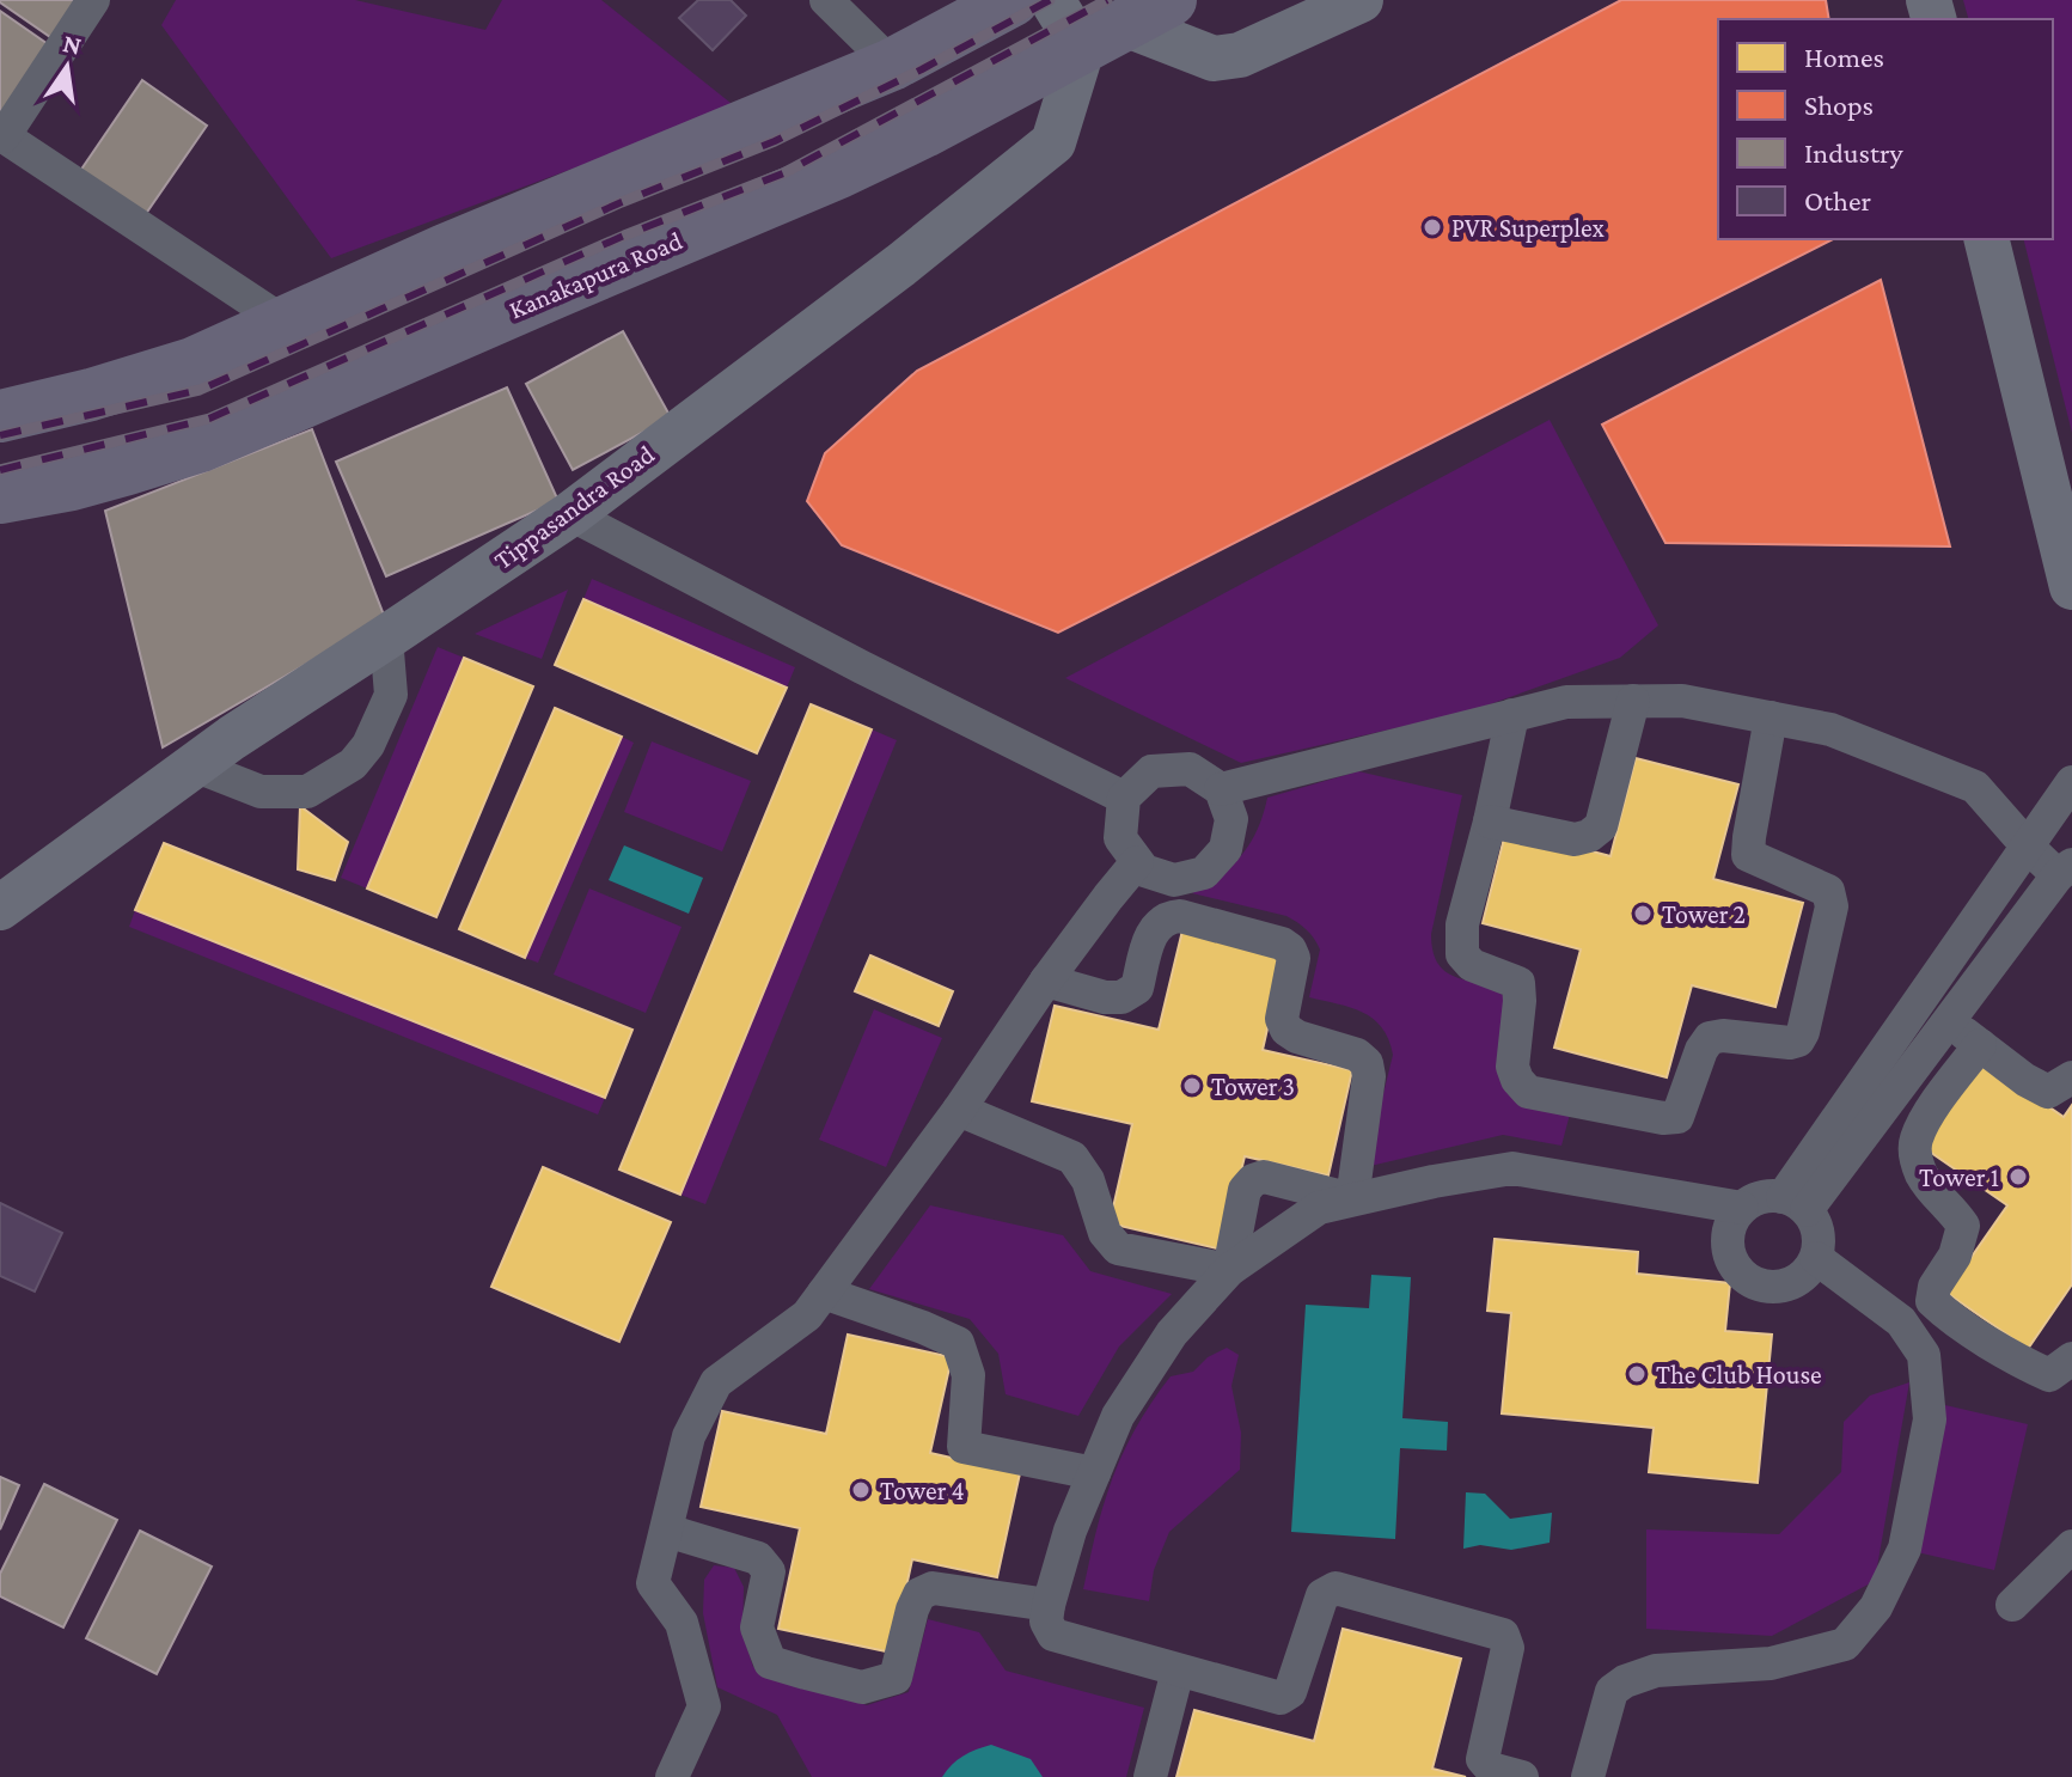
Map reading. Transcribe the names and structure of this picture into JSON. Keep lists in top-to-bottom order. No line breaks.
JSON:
{"streets":{"highway":["Kanakapura Road"],"street":["Tippasandra Road"]},"crossings":[["Kanakapura Road","Tippasandra Road"]],"places":["PVR Superplex","Tower 2","Tower 3","Tower 1","The Club House","Tower 4"],"legend":["Homes","Shops","Industry","Other"],"north":"top"}
